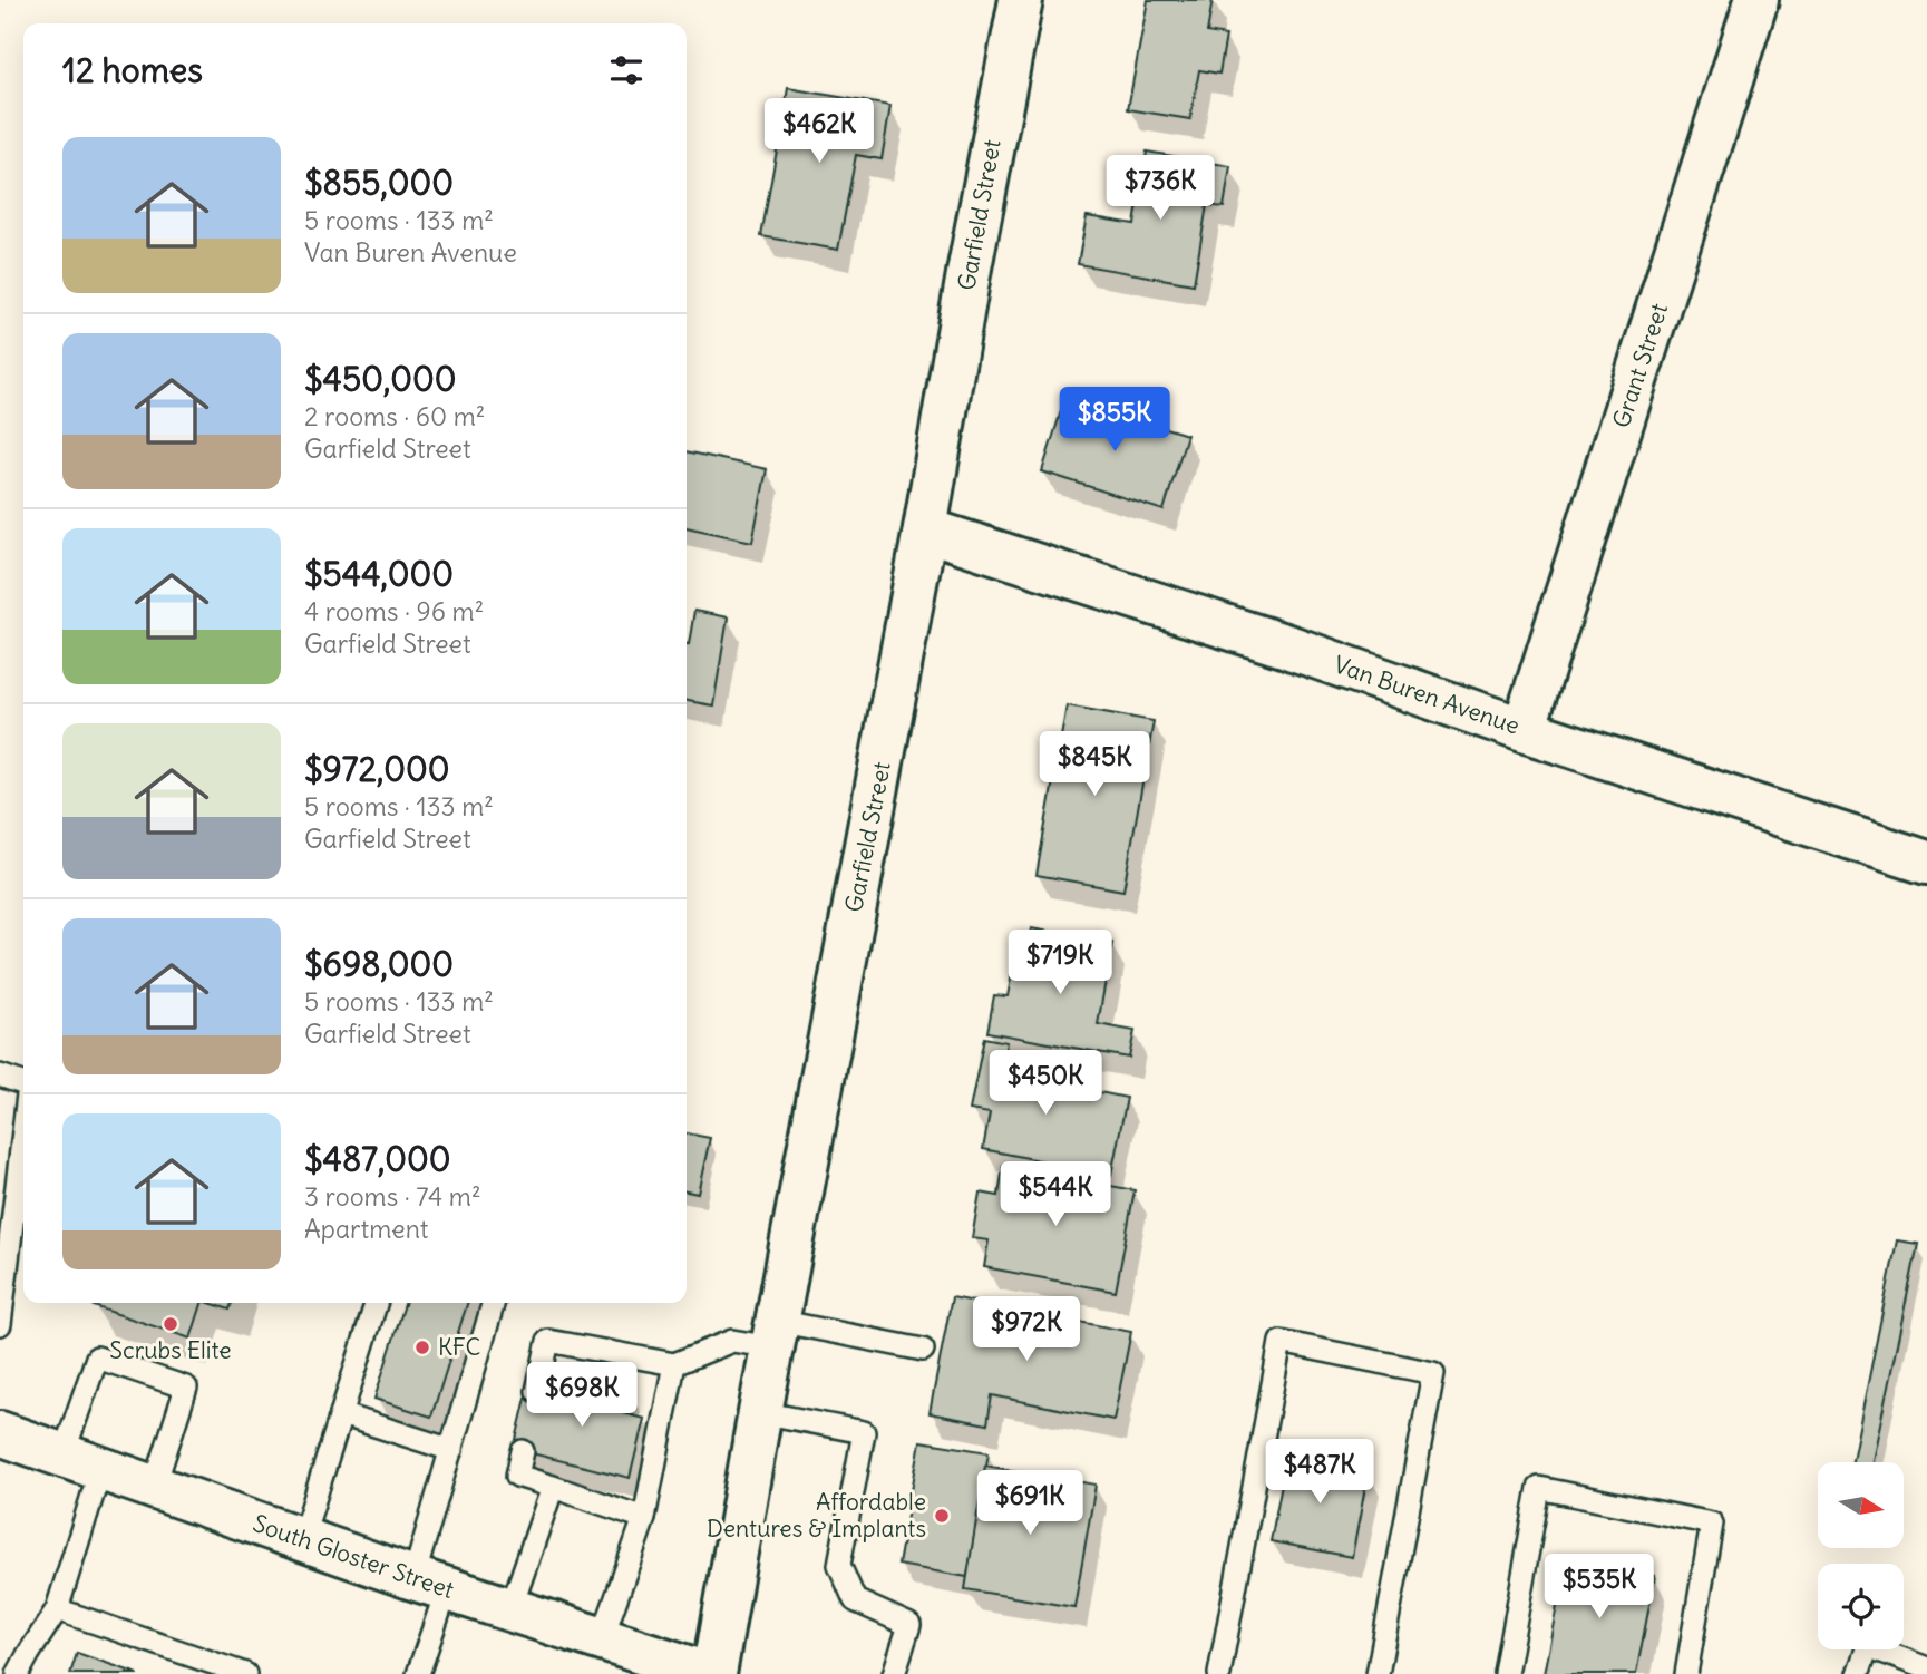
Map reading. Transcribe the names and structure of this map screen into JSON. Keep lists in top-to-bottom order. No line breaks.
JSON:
{"streets":{"street":["Garfield Street","Grant Street","Van Buren Avenue","South Gloster Street"]},"crossings":[["Garfield Street","Van Buren Avenue"],["Garfield Street","South Gloster Street"],["Grant Street","Van Buren Avenue"]],"places":["Scrubs Elite","KFC","Affordable Dentures & Implants"],"north":"right","page":{"heading":"12 homes","price":["$462K","$736K","$855K","$845K","$719K","$450K","$544K","$972K","$698K","$487K","$691K","$535K"],"list":[{"name":"$855,000","note":"5 rooms · 133 m² · Van Buren Avenue"},{"name":"$450,000","note":"2 rooms · 60 m² · Garfield Street"},{"name":"$544,000","note":"4 rooms · 96 m² · Garfield Street"},{"name":"$972,000","note":"5 rooms · 133 m² · Garfield Street"},{"name":"$698,000","note":"5 rooms · 133 m² · Garfield Street"},{"name":"$487,000","note":"3 rooms · 74 m² · Apartment"}]}}
